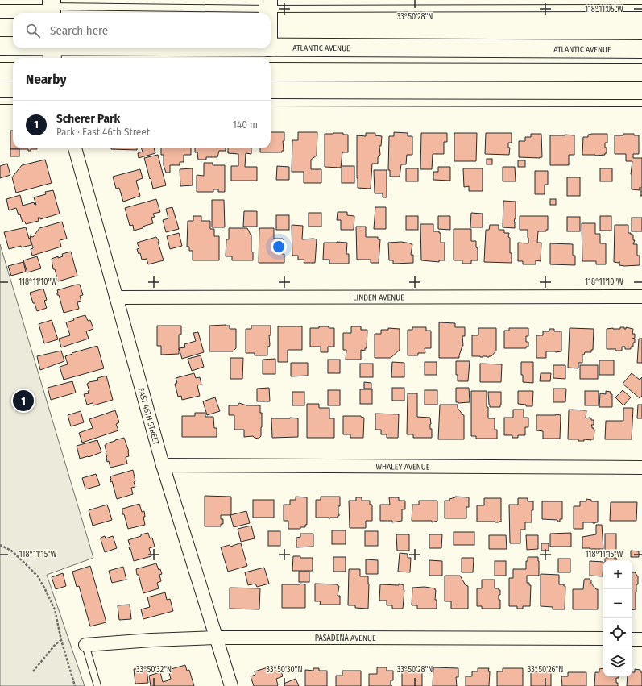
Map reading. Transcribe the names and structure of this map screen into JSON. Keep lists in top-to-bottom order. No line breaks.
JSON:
{"streets":{"main road":["ATLANTIC AVENUE"],"street":["LINDEN AVENUE","EAST 46TH STREET","WHALEY AVENUE","PASADENA AVENUE"]},"crossings":[["LINDEN AVENUE","EAST 46TH STREET"],["EAST 46TH STREET","WHALEY AVENUE"],["EAST 46TH STREET","PASADENA AVENUE"]],"page":{"search":"Search here","heading":"Nearby","list":[{"mark":"1","name":"Scherer Park","note":"Park · East 46th Street","value":"140 m"}],"pins":"1","map_buttons":["+","−"]},"coordinates":["118°11'05\"W","33°50'28\"N","118°11'10\"W","118°11'15\"W","33°50'32\"N","33°50'30\"N","33°50'26\"N"]}
